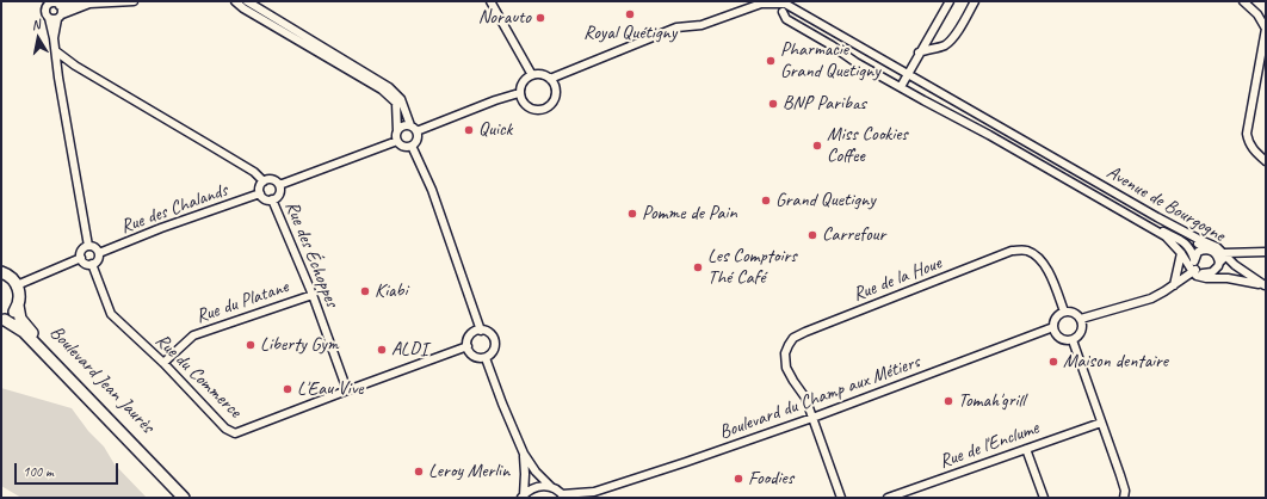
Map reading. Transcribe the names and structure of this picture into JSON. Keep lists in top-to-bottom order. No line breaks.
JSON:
{"streets":{"street":["Avenue de Bourgogne","Rue des Chalands","Rue des Échoppes","Rue de la Houe","Rue du Platane","Rue du Commerce","Boulevard Jean Jaurès","Boulevard du Champ aux Métiers","Rue de l'Enclume"]},"crossings":[["Rue des Chalands","Rue des Échoppes"],["Rue des Chalands","Rue du Commerce"],["Rue des Échoppes","Rue du Platane"],["Rue des Échoppes","Rue du Commerce"],["Rue de la Houe","Boulevard du Champ aux Métiers"],["Rue du Platane","Rue du Commerce"]],"places":["Royal Quétigny","Norauto","Pharmacie Grand Quetigny","BNP Paribas","Quick","Miss Cookies Coffee","Grand Quetigny","Pomme de Pain","Carrefour","Les Comptoirs Thé Café","Kiabi","Liberty Gym","ALDI","Maison dentaire","L'Eau Vive","Tomah'grill","Leroy Merlin","Foodies"],"scale_bar":"100 m","north":"top"}
